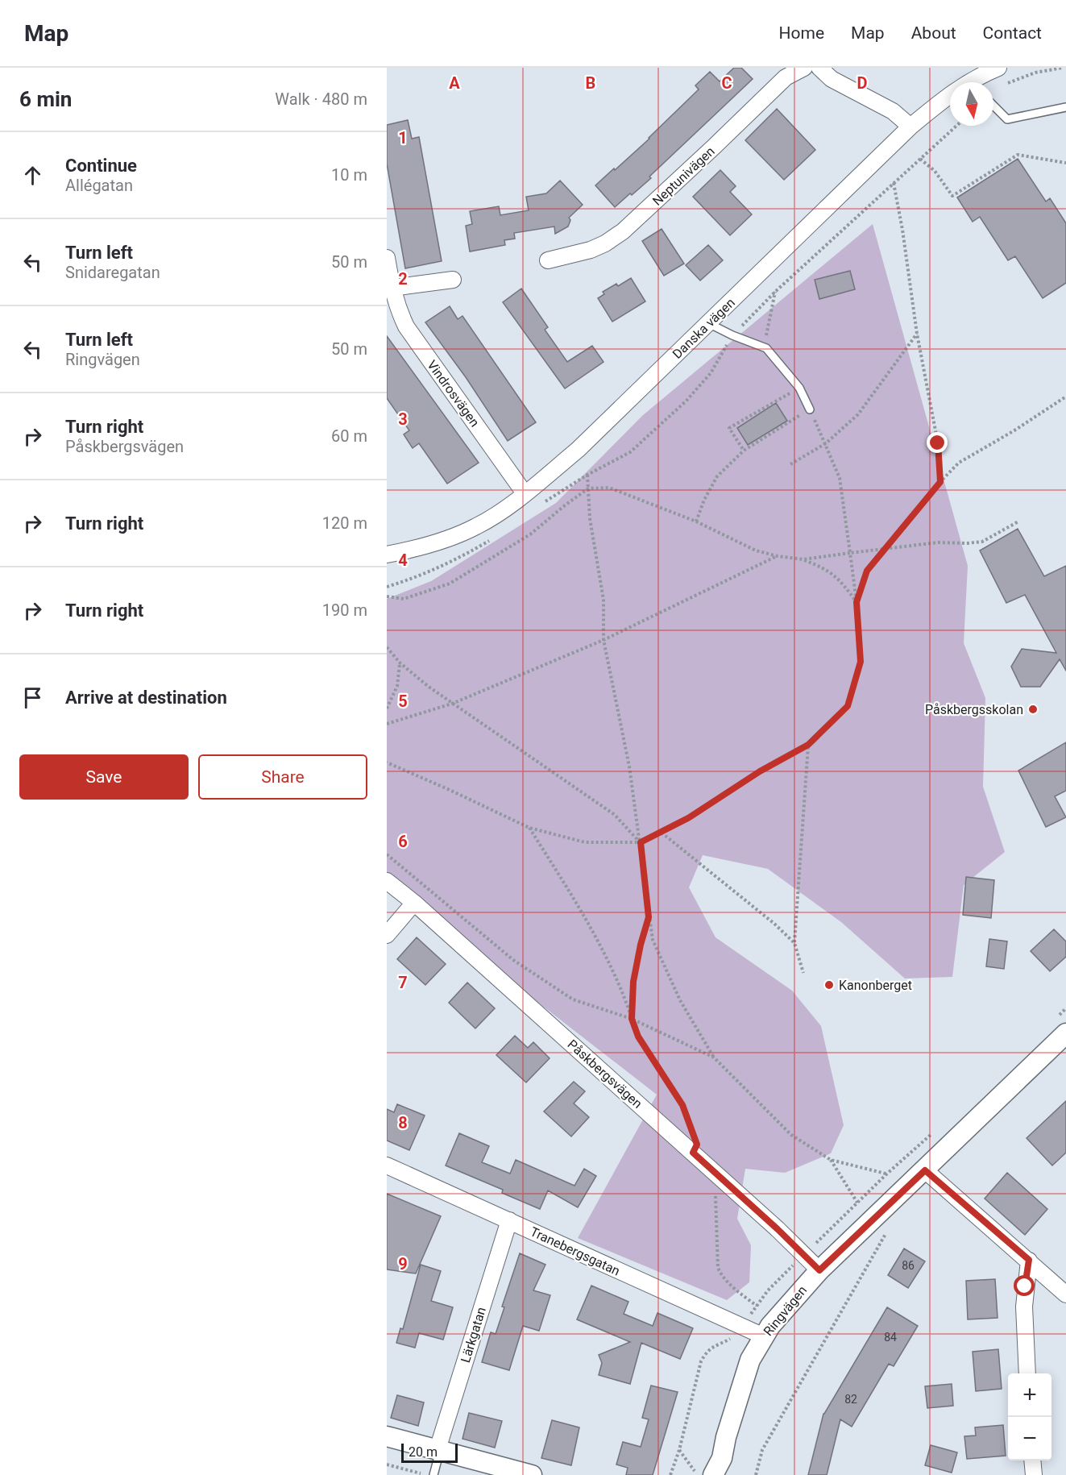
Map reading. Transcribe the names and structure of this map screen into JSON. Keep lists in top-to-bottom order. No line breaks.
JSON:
{"streets":{"street":["Neptunivägen","Danska vägen","Vindrosvägen","Påskbergsvägen","Tranebergsgatan","Ringvägen","Lärkgatan"]},"crossings":[["Danska vägen","Vindrosvägen"],["Påskbergsvägen","Ringvägen"],["Tranebergsgatan","Ringvägen"],["Tranebergsgatan","Lärkgatan"]],"places":["Påskbergsskolan","Kanonberget"],"house_numbers":["86","84","82"],"scale_bar":"20 m","north":"bottom","page":{"header":"Map","nav":["Home","Map","About","Contact"],"heading":["6 min","Walk · 480 m"],"list":[["Continue","Allégatan","10 m"],["Turn left","Snidaregatan","50 m"],["Turn left","Ringvägen","50 m"],["Turn right","Påskbergsvägen","60 m"],["Turn right","120 m"],["Turn right","190 m"],"Arrive at destination"],"buttons":["Save","Share"],"map_buttons":["+","−"],"scale":"20 m"},"grid":{"columns":["A","B","C","D"],"rows":["1","2","3","4","5","6","7","8","9"]}}
